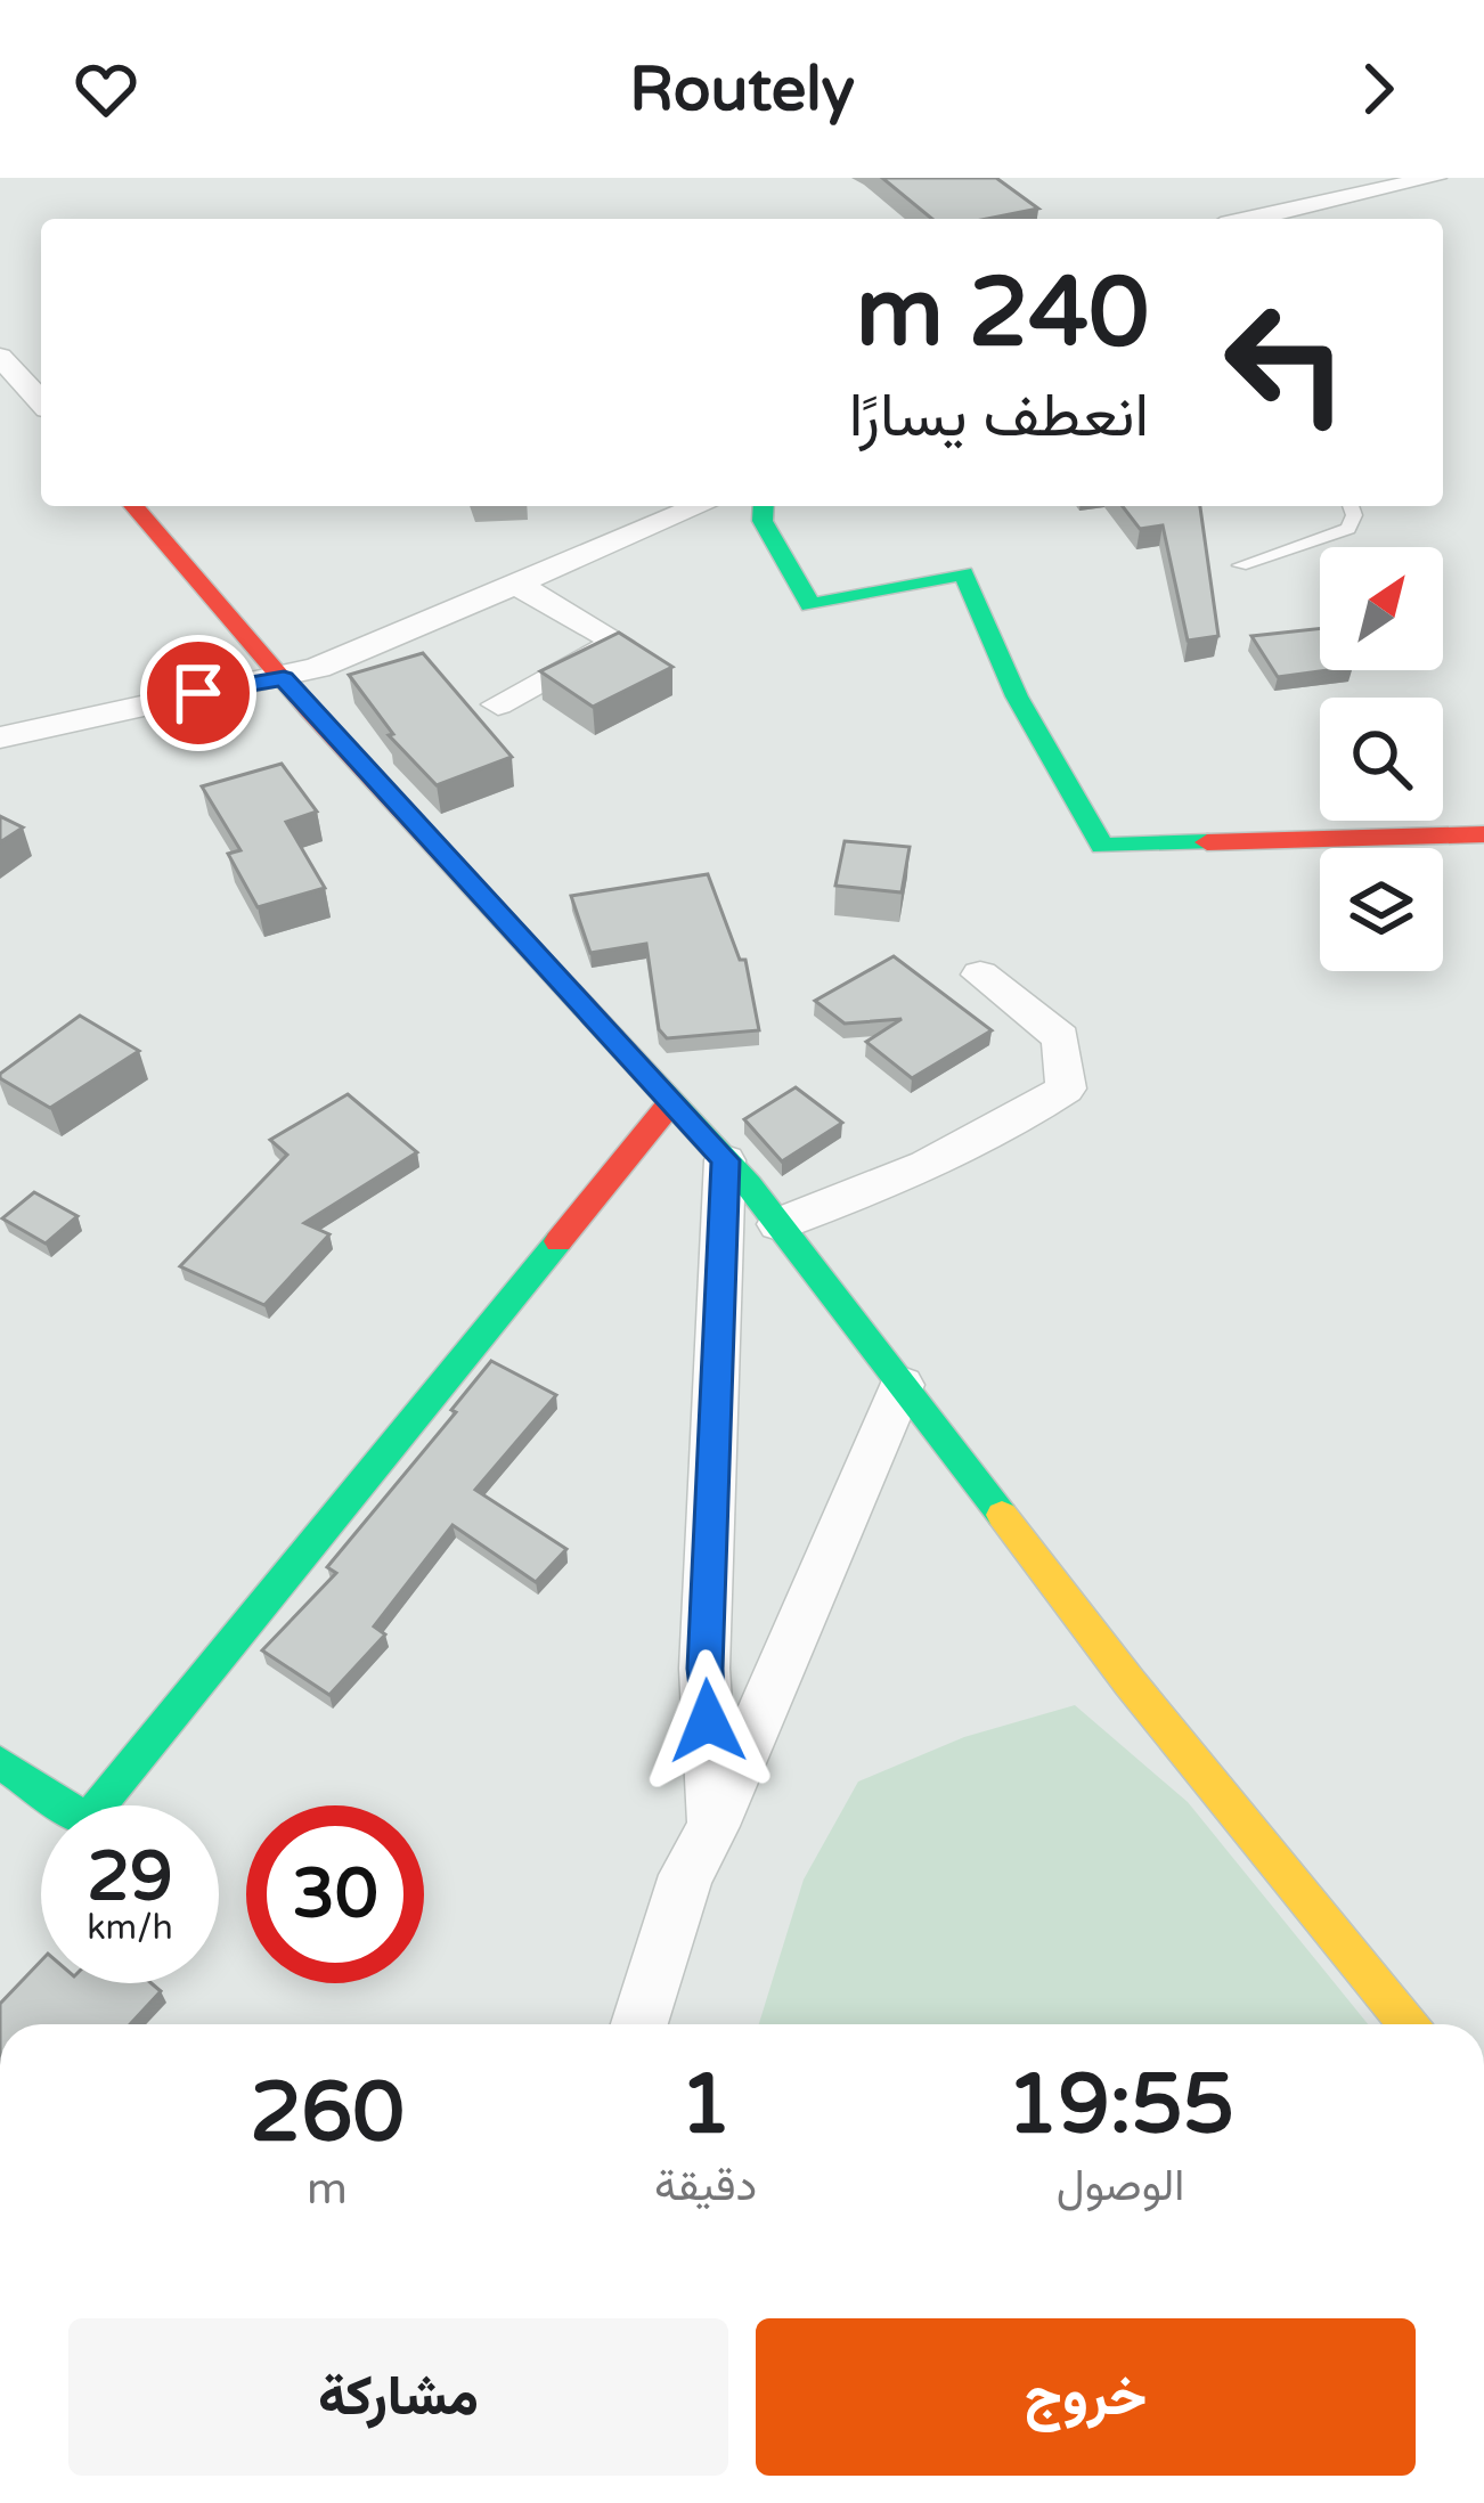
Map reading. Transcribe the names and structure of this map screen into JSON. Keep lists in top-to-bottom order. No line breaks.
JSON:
{"north":"top right","page":{"header":"Routely","turn":["240 m","انعطف يسارًا"],"speed":"29 km/h","limit":"30","eta":["19:55","الوصول","1","دقيقة","260","m"],"buttons":["خروج","مشاركة"]}}
